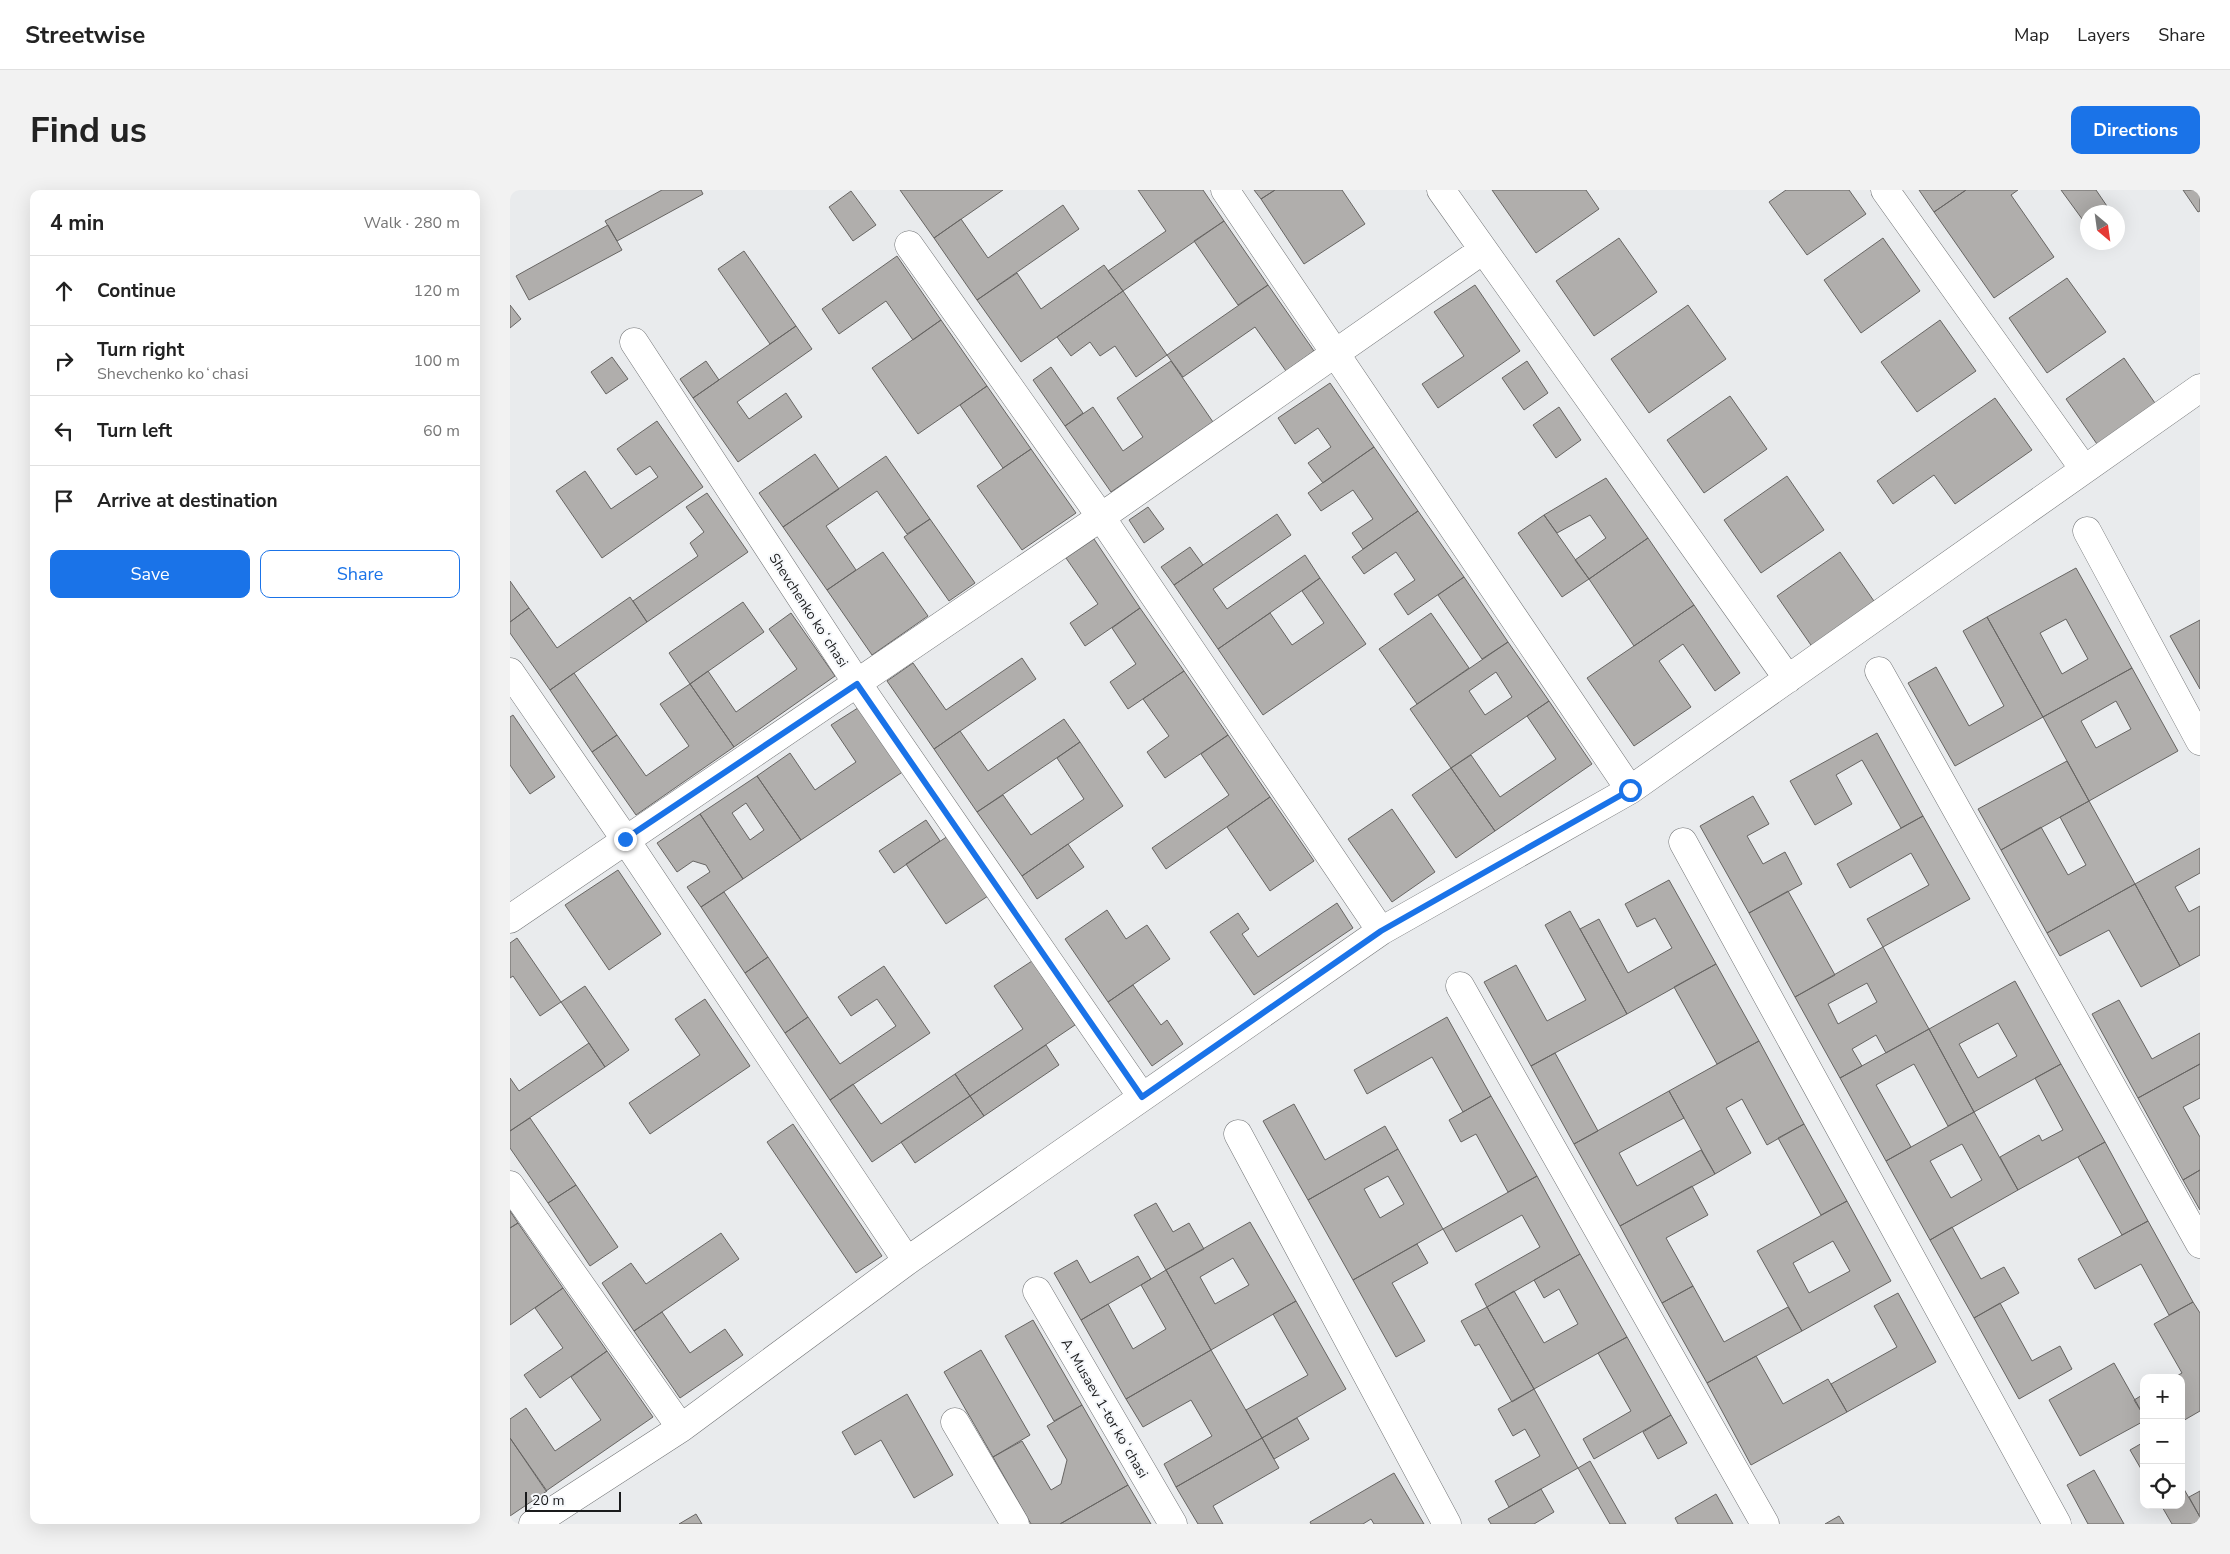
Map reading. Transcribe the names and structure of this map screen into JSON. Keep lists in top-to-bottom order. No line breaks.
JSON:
{"streets":{"street":["Shevchenko koʻchasi","A. Musaev 1-tor koʻchasi"]},"scale_bar":"20 m","north":"bottom right","page":{"header":"Streetwise","nav":["Map","Layers","Share"],"buttons":["Directions",["Save","Share"]],"title":"Find us","heading":["4 min","Walk · 280 m"],"list":[["Continue","120 m"],["Turn right","Shevchenko koʻchasi","100 m"],["Turn left","60 m"],"Arrive at destination"],"map_buttons":["+","−"],"scale":"20 m"}}
